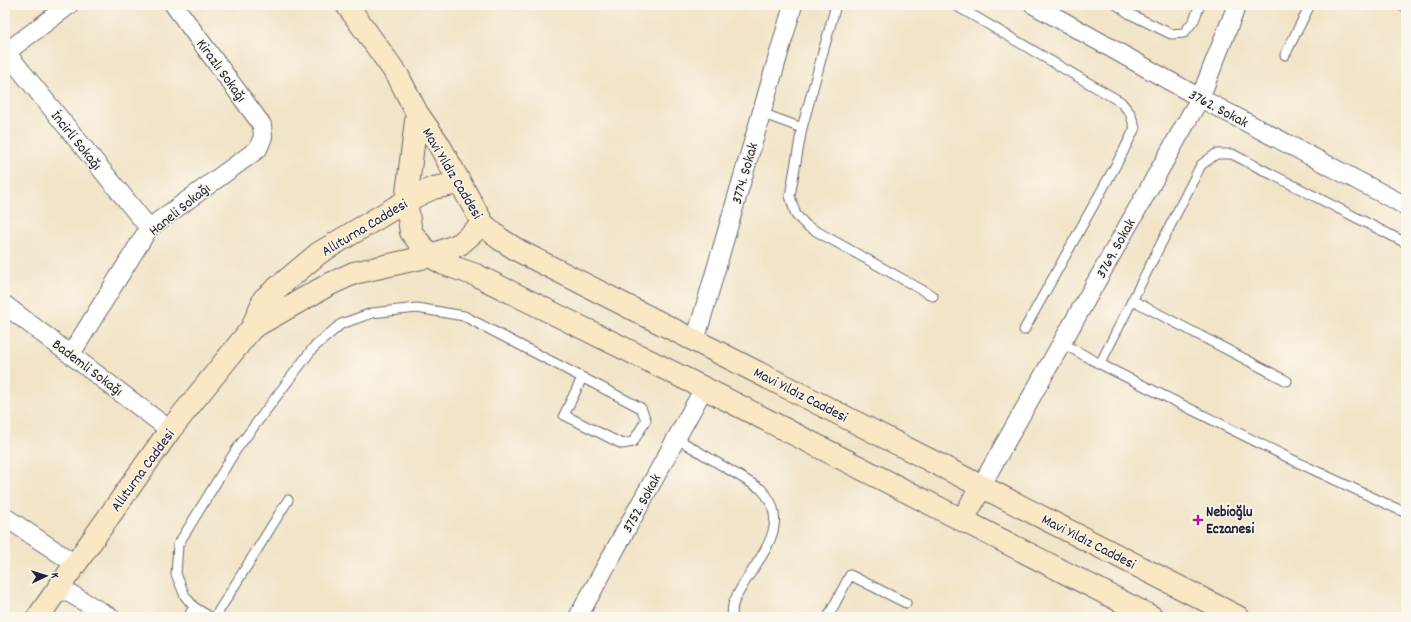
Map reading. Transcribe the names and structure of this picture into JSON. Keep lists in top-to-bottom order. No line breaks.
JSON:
{"streets":{"main road":["Mavi Yıldız Caddesi","Allıturna Caddesi"],"street":["Kirazlı Sokağı","3762. Sokak","İncirli Sokağı","3774. Sokak","Haneli Sokağı","3769. Sokak","Bademli Sokağı","3752. Sokak"]},"crossings":[["Kirazlı Sokağı","Haneli Sokağı"],["3762. Sokak","3769. Sokak"],["İncirli Sokağı","Haneli Sokağı"],["Mavi Yıldız Caddesi","3774. Sokak"],["Mavi Yıldız Caddesi","Allıturna Caddesi"],["Mavi Yıldız Caddesi","3769. Sokak"],["Mavi Yıldız Caddesi","3752. Sokak"],["Haneli Sokağı","Bademli Sokağı"],["Allıturna Caddesi","Bademli Sokağı"]],"places":{"health":["Nebioğlu Eczanesi"]},"north":"right"}
